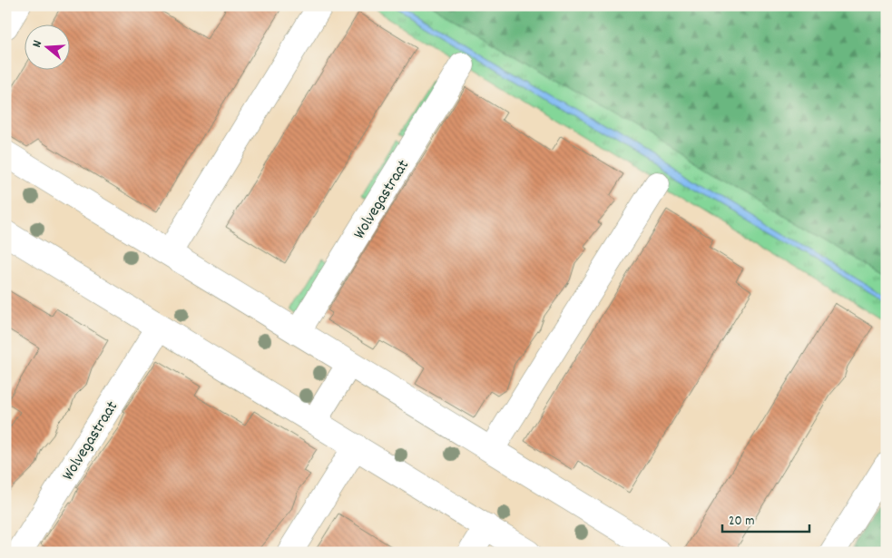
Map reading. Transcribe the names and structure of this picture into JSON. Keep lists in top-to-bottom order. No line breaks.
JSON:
{"streets":{"street":["Wolvegastraat"]},"scale_bar":"20 m","north":"left"}
